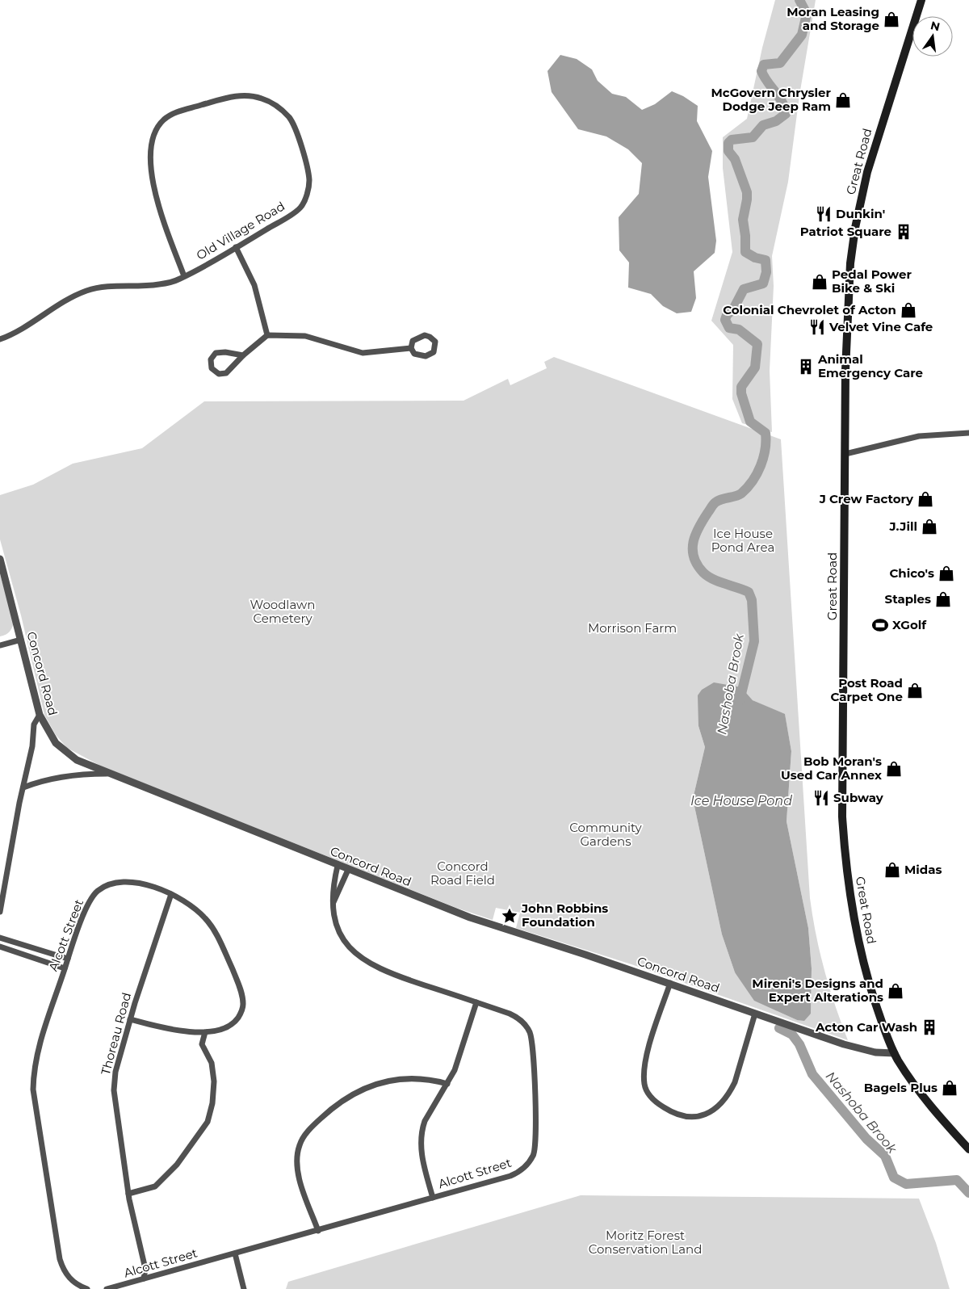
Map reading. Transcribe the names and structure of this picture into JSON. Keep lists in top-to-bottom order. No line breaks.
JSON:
{"streets":{"main road":["Great Road"],"street":["Old Village Road","Concord Road","Alcott Street","Thoreau Road"]},"crossings":[["Great Road","Concord Road"],["Concord Road","Alcott Street"],["Alcott Street","Thoreau Road"]],"water":["Nashoba Brook","Ice House Pond"],"parks":["Ice House Pond Area","Woodlawn Cemetery","Morrison Farm","Community Gardens","Concord Road Field","Moritz Forest Conservation Land"],"places":{"shop":["Moran Leasing and Storage","McGovern Chrysler Dodge Jeep Ram","Pedal Power Bike & Ski","Colonial Chevrolet of Acton","J Crew Factory","J.Jill","Chico's","Staples","Post Road Carpet One","Bob Moran's Used Car Annex","Midas","Mireni's Designs and Expert Alterations","Bagels Plus"],"restaurant":["Dunkin'","Velvet Vine Cafe","Subway"],"building":["Patriot Square","Animal Emergency Care","Acton Car Wash"],"sports":["XGolf"],"place":["John Robbins Foundation"]},"north":"top"}
